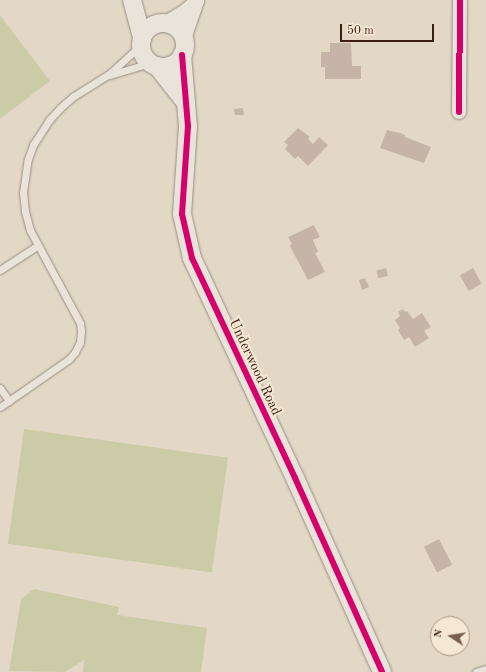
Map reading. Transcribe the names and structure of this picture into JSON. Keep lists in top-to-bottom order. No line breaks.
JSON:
{"streets":{"street":["Underwood Road"]},"scale_bar":"50 m","north":"left"}
